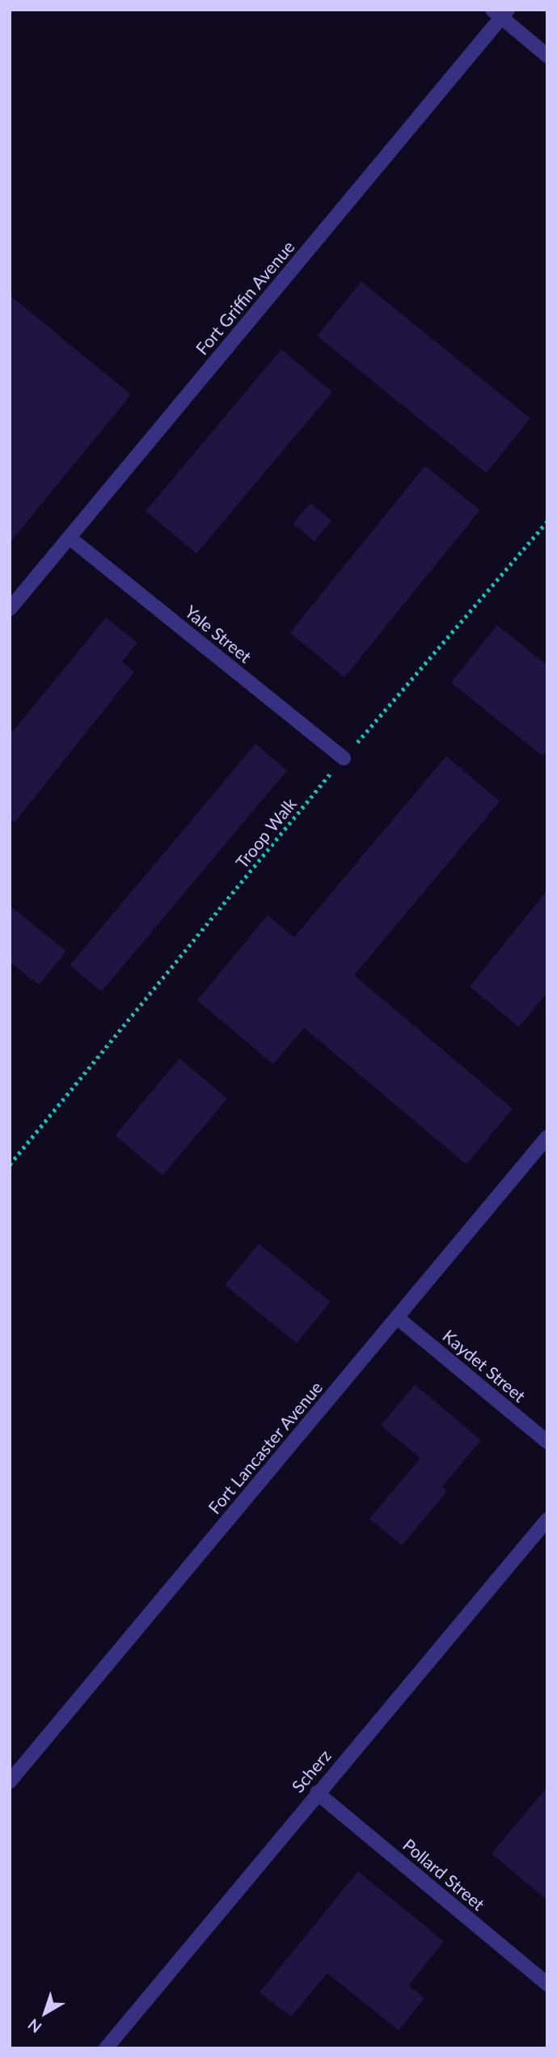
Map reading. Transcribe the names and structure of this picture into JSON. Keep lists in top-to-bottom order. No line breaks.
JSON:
{"streets":{"street":["Fort Griffin Avenue","Yale Street","Kaydet Street","Fort Lancaster Avenue","Scherz","Pollard Street"],"path":["Troop Walk"]},"crossings":[["Fort Griffin Avenue","Yale Street"],["Yale Street","Troop Walk"],["Kaydet Street","Fort Lancaster Avenue"],["Scherz","Pollard Street"]],"north":"bottom left"}
